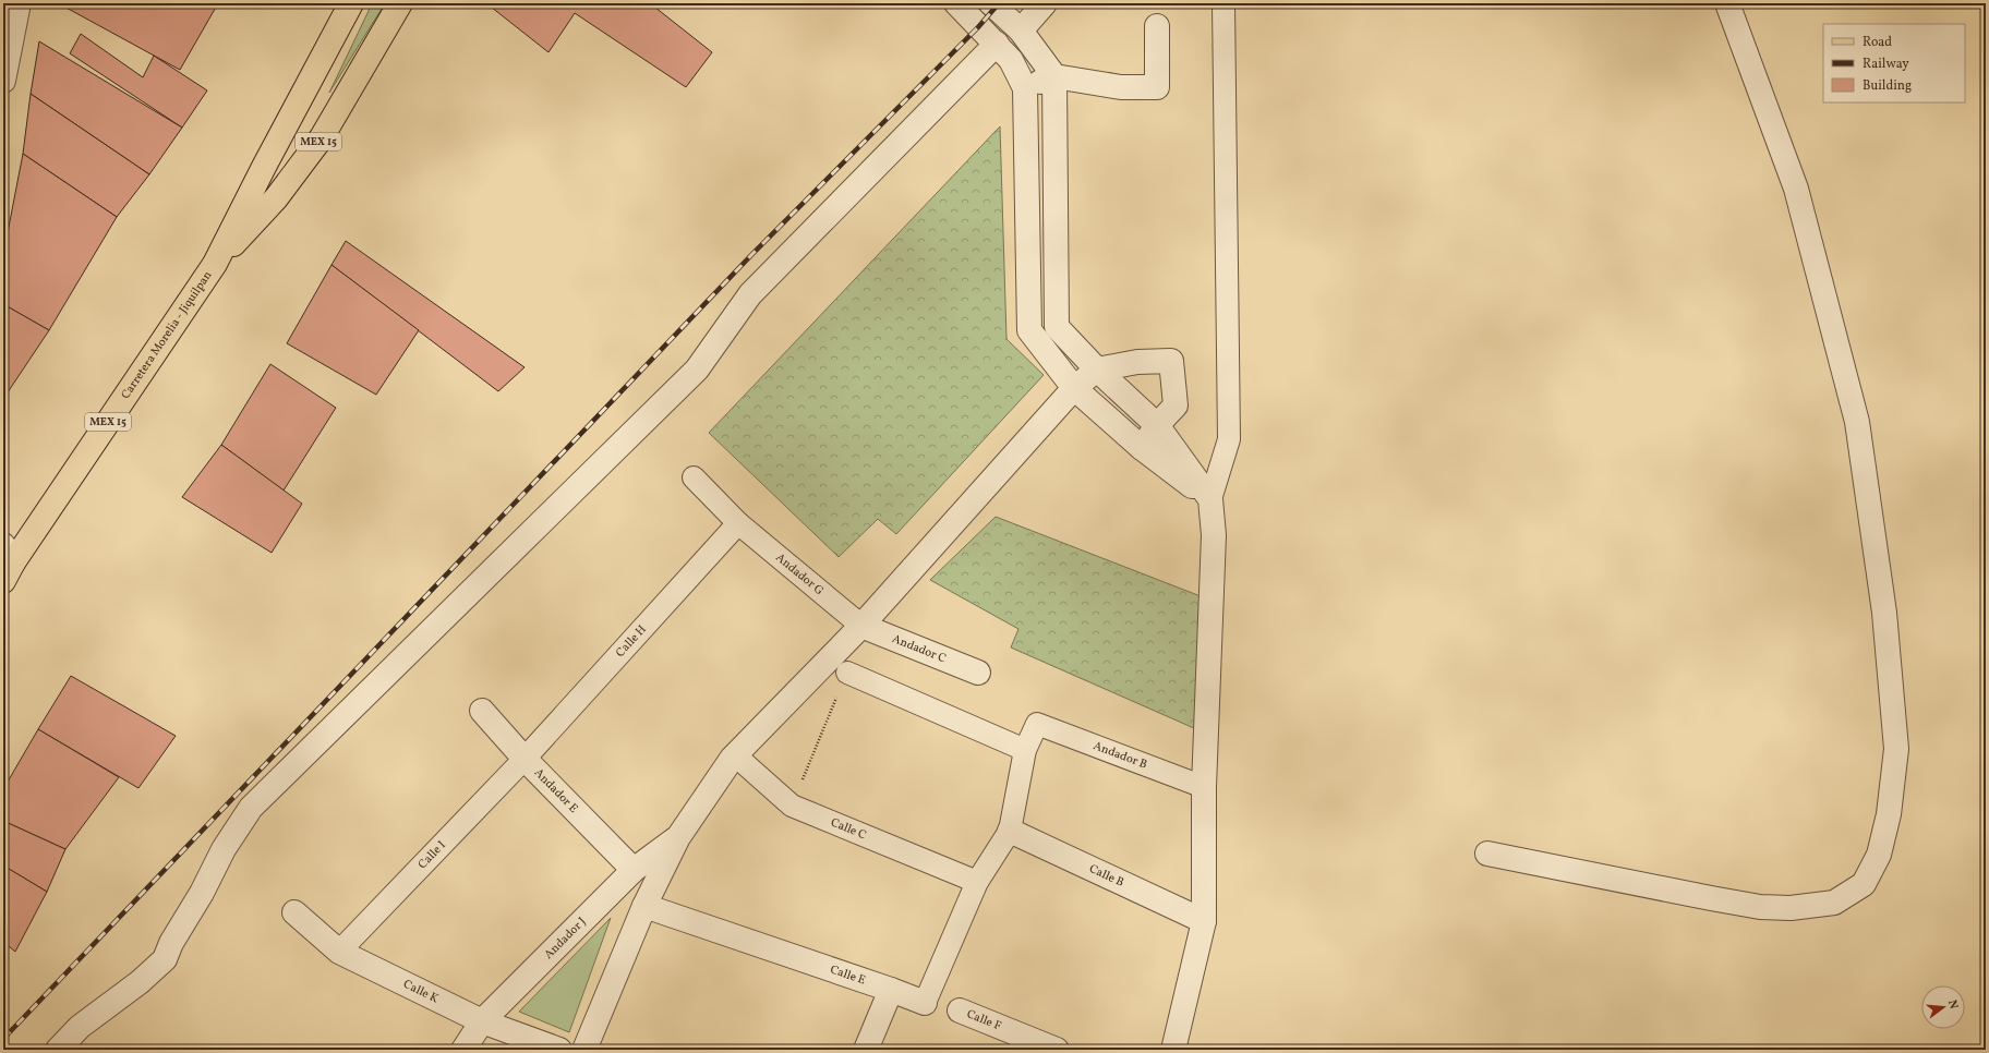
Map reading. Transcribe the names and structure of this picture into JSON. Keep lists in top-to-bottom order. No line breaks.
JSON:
{"streets":{"main road":["MEX 15","Carretera Morelia - Jiquilpan"],"street":["Andador G","Calle H","Andador C","Andador B","Andador E","Calle C","Calle I","Calle B","Andador J","Calle E","Calle K","Calle F"]},"crossings":[["Andador G","Calle H"],["Andador G","Andador C"],["Calle H","Andador E"],["Calle H","Calle I"],["Andador E","Calle I"],["Andador E","Andador J"],["Calle C","Calle E"],["Calle I","Calle K"],["Calle B","Calle E"],["Andador J","Calle K"]],"legend":["Road","Railway","Building"],"north":"right"}
